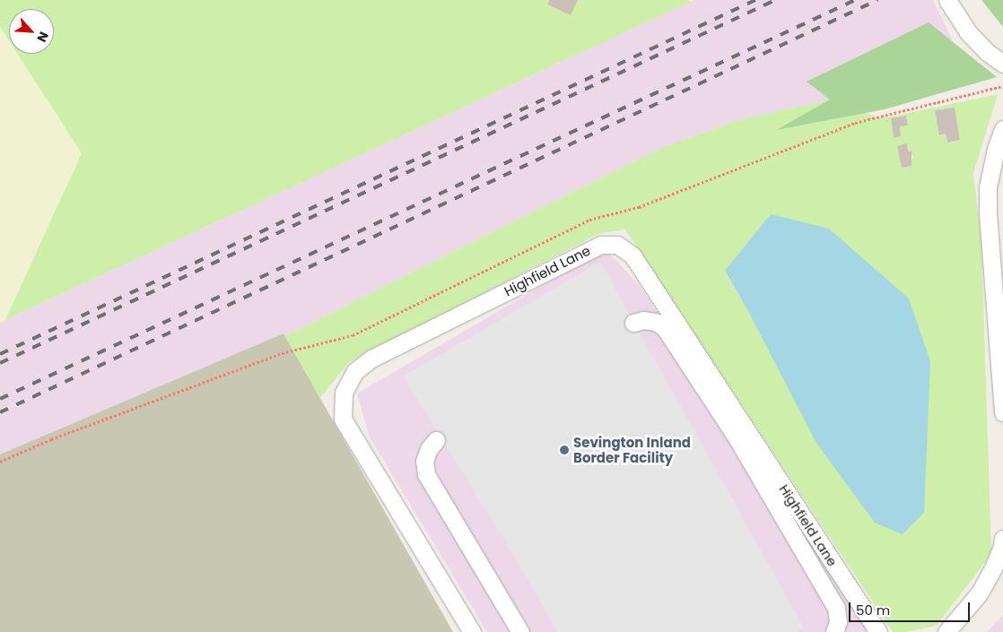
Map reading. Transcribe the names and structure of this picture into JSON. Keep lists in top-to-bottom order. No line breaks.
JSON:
{"streets":{"street":["Highfield Lane"]},"places":["Sevington Inland Border Facility"],"scale_bar":"50 m","north":"bottom right"}
